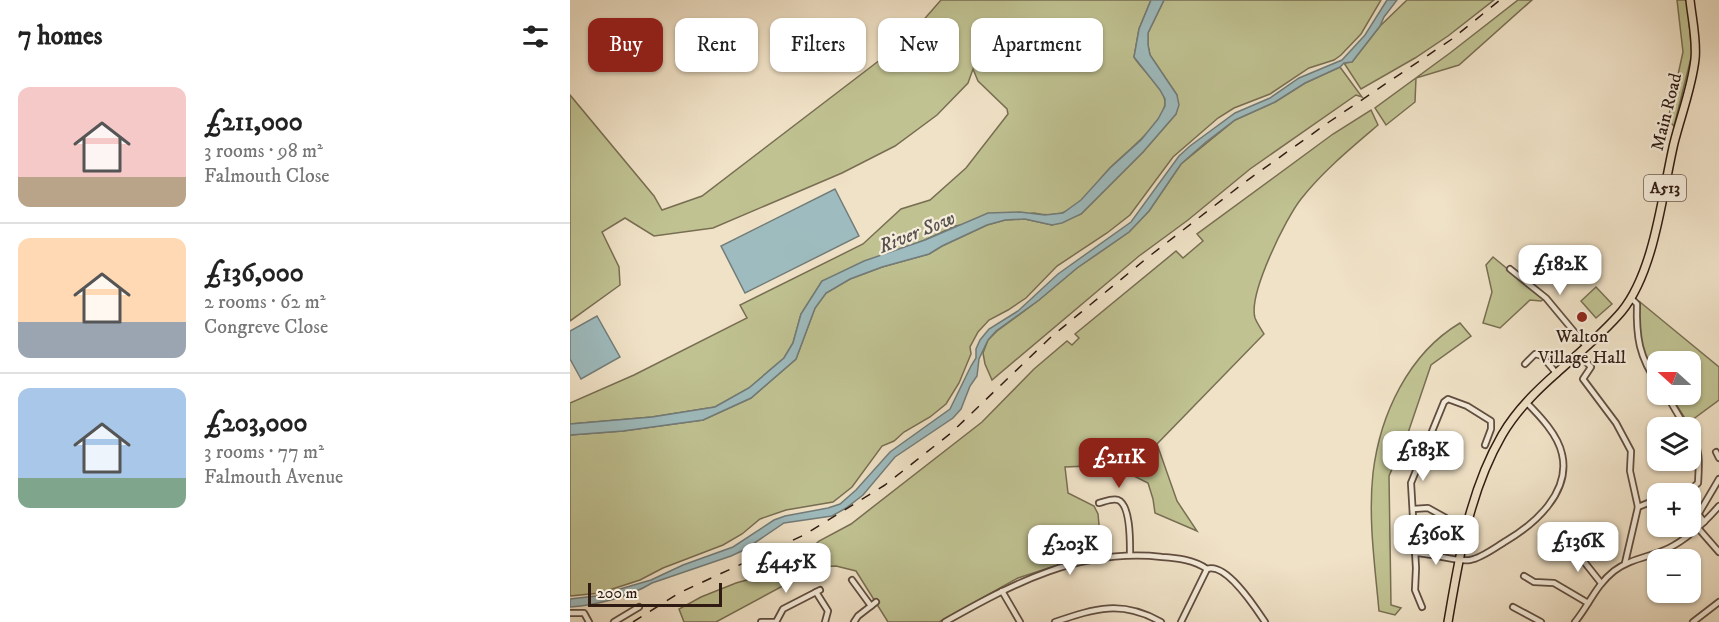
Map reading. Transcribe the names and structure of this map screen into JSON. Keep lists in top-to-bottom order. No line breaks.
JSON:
{"streets":{"highway":["Main Road","A513"]},"crossings":[["Main Road","A513"]],"water":["River Sow"],"places":["Walton Village Hall"],"scale_bar":"200 m","north":"left","page":{"heading":"7 homes","chip":["Buy","Rent","Filters","New","Apartment"],"list":[{"name":"£211,000","note":"3 rooms · 98 m² · Falmouth Close"},{"name":"£136,000","note":"2 rooms · 62 m² · Congreve Close"},{"name":"£203,000","note":"3 rooms · 77 m² · Falmouth Avenue"}],"price":["£182K","£183K","£211K","£360K","£136K","£203K","£445K"],"map_buttons":["+","−"],"scale":"200 m"}}
